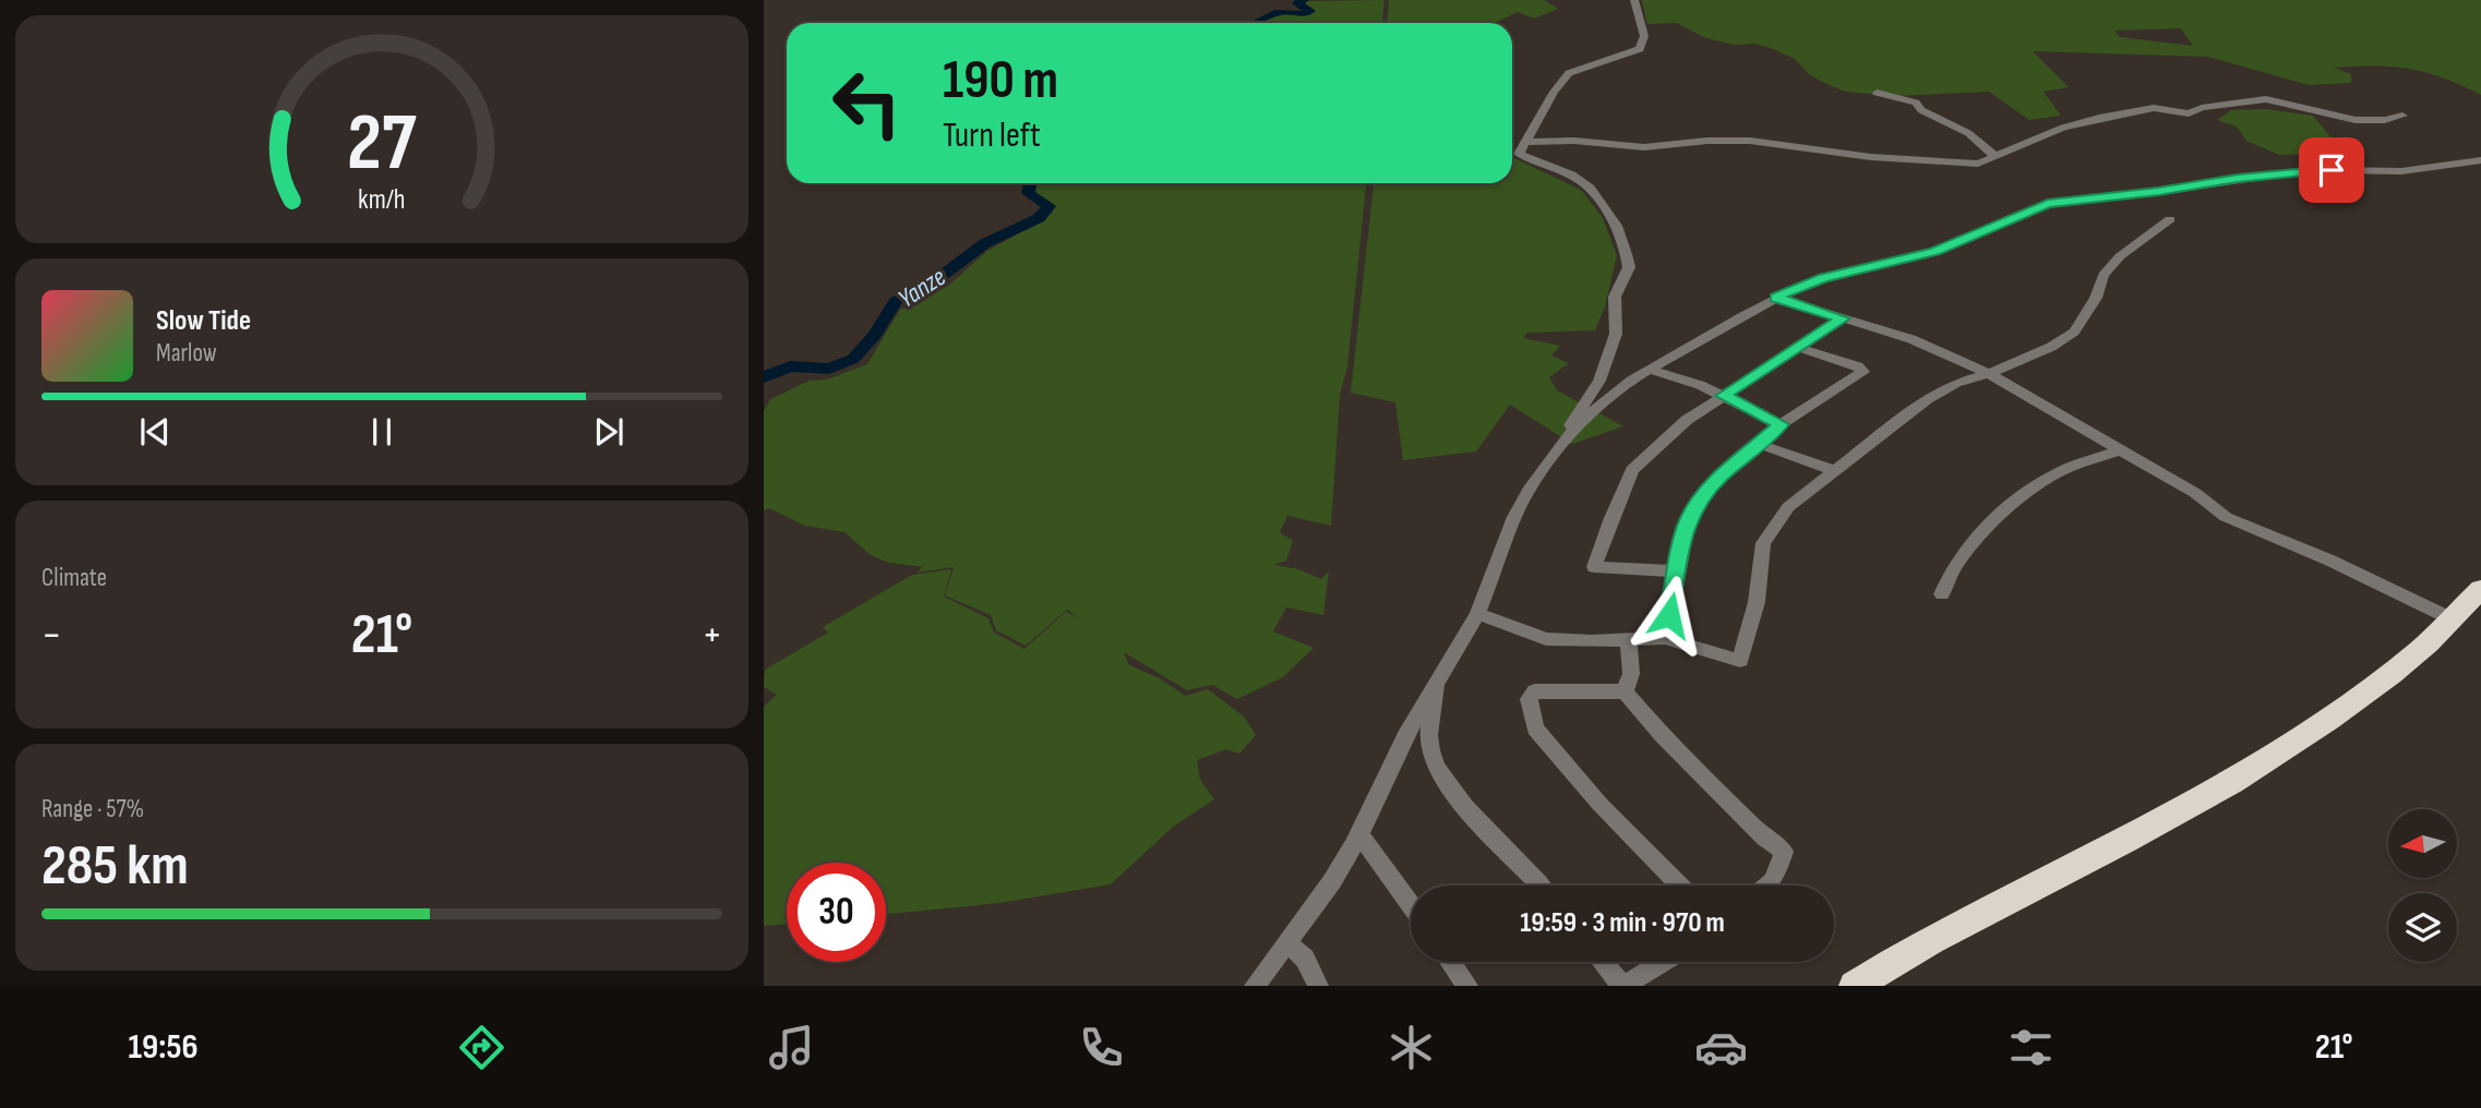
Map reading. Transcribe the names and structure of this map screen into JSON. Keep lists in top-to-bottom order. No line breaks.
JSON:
{"water":["Yanze"],"north":"left","page":{"turn":["190 m","Turn left"],"song":["Slow Tide","Marlow"],"tile":["Climate",["Range · 57%","285 km"]],"heat":["−","21°","+"],"limit":"30","trip":"19:59 · 3 min · 970 m","tabs":["19:56","21°"],"gauge":["27","km/h"]}}
